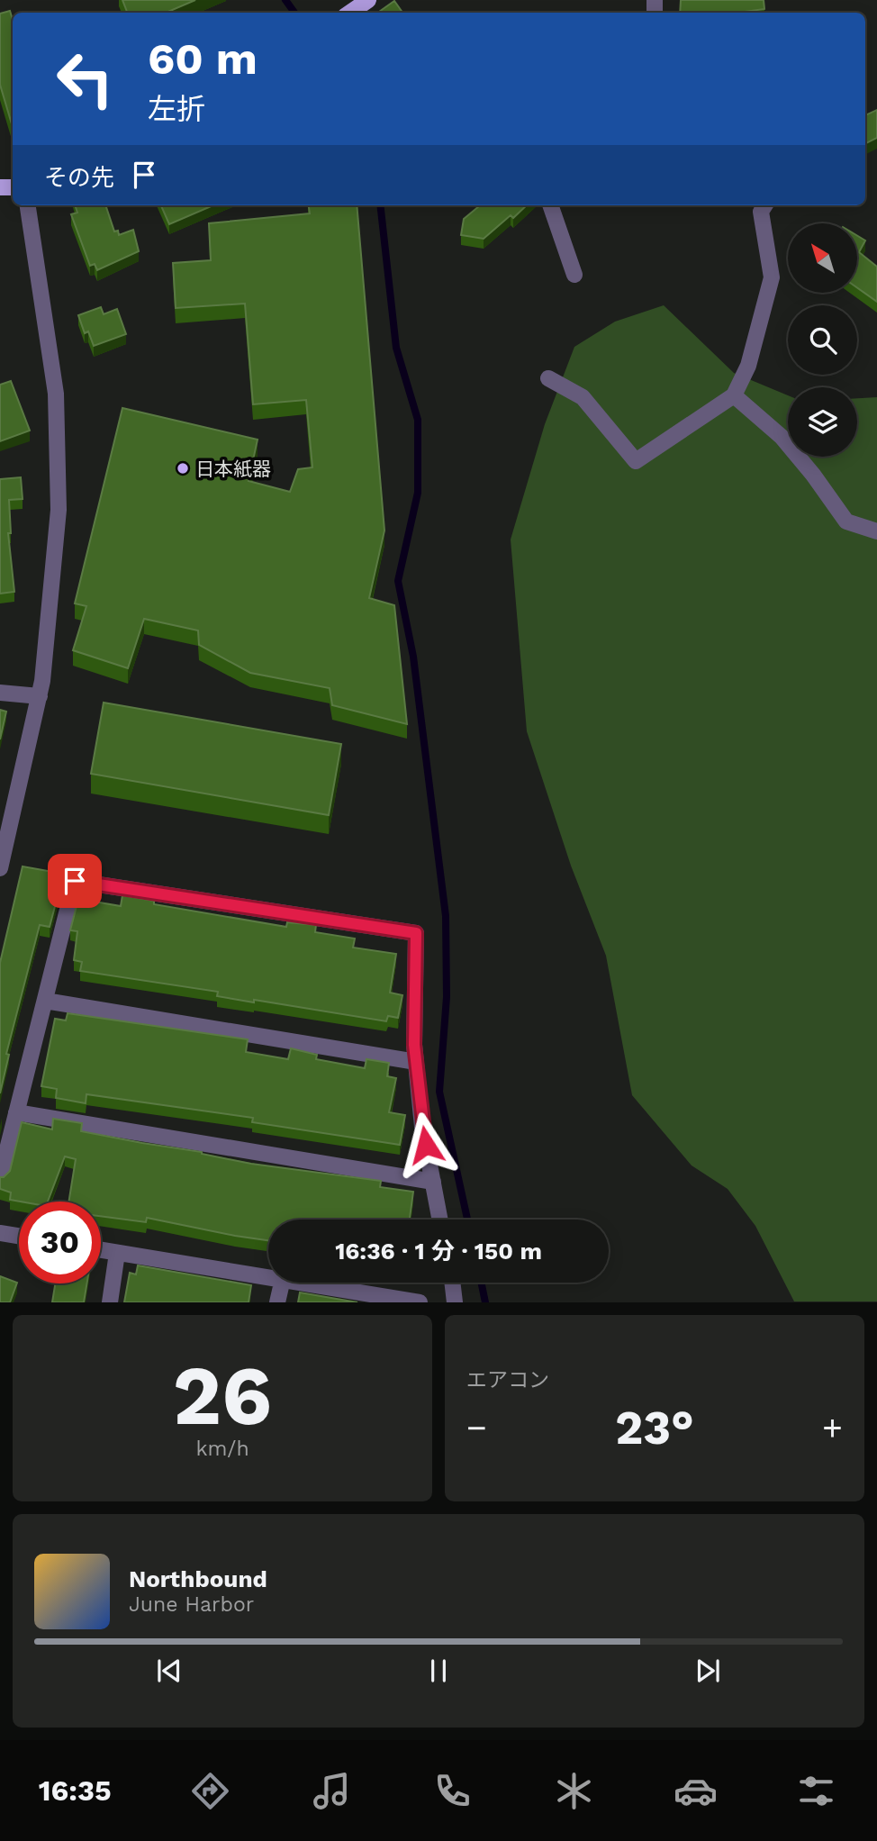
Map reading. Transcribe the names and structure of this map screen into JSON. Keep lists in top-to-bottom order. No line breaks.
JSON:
{"places":["日本紙器"],"north":"top left","page":{"turn":["60 m","左折"],"then":"その先","limit":"30","trip":"16:36 · 1 分 · 150 m","tile":[["26","km/h"],"エアコン"],"heat":["−","23°","+"],"song":["Northbound","June Harbor"],"tabs":"16:35"}}
